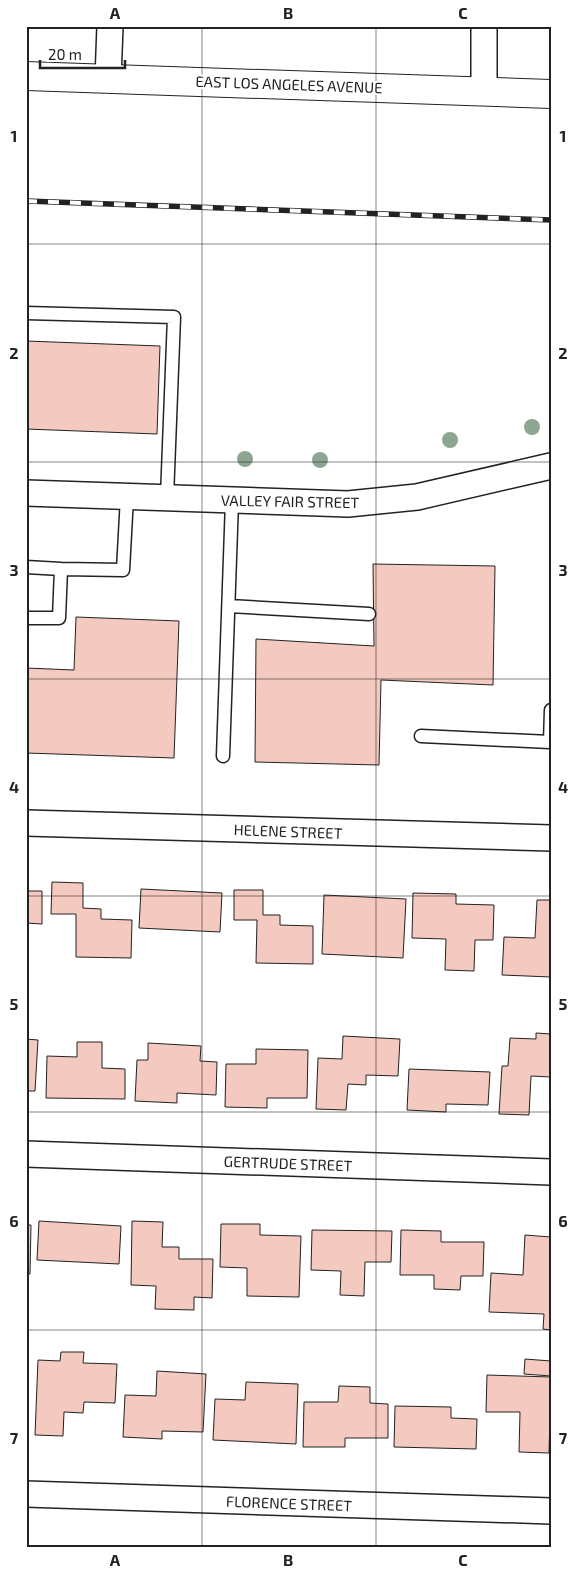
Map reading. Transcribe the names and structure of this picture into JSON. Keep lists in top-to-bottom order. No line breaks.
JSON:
{"streets":{"main road":["EAST LOS ANGELES AVENUE"],"street":["VALLEY FAIR STREET","HELENE STREET","GERTRUDE STREET","FLORENCE STREET"]},"scale_bar":"20 m","grid":{"columns":["A","B","C"],"rows":["1","2","3","4","5","6","7"]}}
